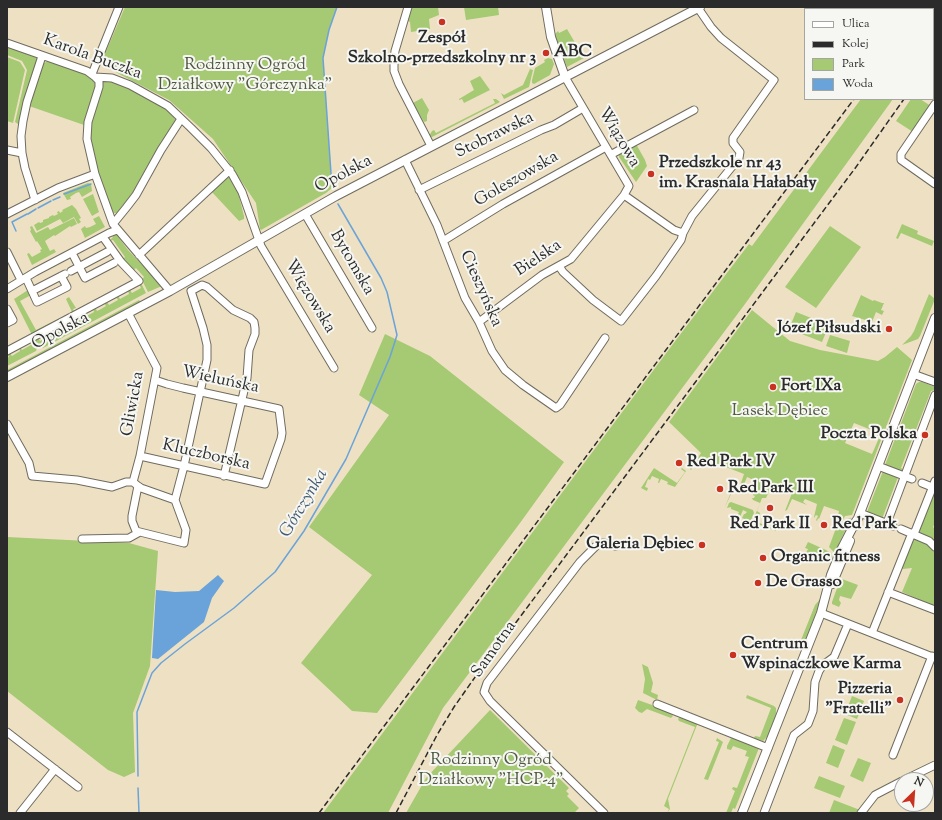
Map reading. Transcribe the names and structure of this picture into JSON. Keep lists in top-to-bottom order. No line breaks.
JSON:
{"streets":{"street":["Karola Buczka","Stobrawska","Wiązowa","Opolska","Goleszowska","Bielska","Bytomska","Cieszyńska","Więzowska","Wieluńska","Gliwicka","Kluczborska","Samotna"]},"crossings":[["Karola Buczka","Opolska"],["Karola Buczka","Więzowska"],["Stobrawska","Wiązowa"],["Stobrawska","Cieszyńska"],["Wiązowa","Opolska"],["Wiązowa","Goleszowska"],["Wiązowa","Bielska"],["Opolska","Bytomska"],["Opolska","Cieszyńska"],["Opolska","Więzowska"],["Opolska","Gliwicka"],["Goleszowska","Cieszyńska"],["Bielska","Cieszyńska"],["Wieluńska","Gliwicka"],["Wieluńska","Kluczborska"],["Gliwicka","Kluczborska"]],"water":["Górczynka"],"parks":["Rodzinny Ogród Działkowy \"Górczynka\"","Lasek Dębiec","Rodzinny Ogród Działkowy \"HCP-4\""],"places":["Zespół Szkolno-przedszkolny nr 3","ABC","Przedszkole nr 43 im. Krasnala Hałabały","Józef Piłsudski","Fort IXa","Poczta Polska","Red Park IV","Red Park III","Red Park II","Red Park","Galeria Dębiec","Organic fitness","De Grasso","Centrum Wspinaczkowe Karma","Pizzeria \"Fratelli\""],"legend":["Ulica","Kolej","Park","Woda"],"north":"top right"}
